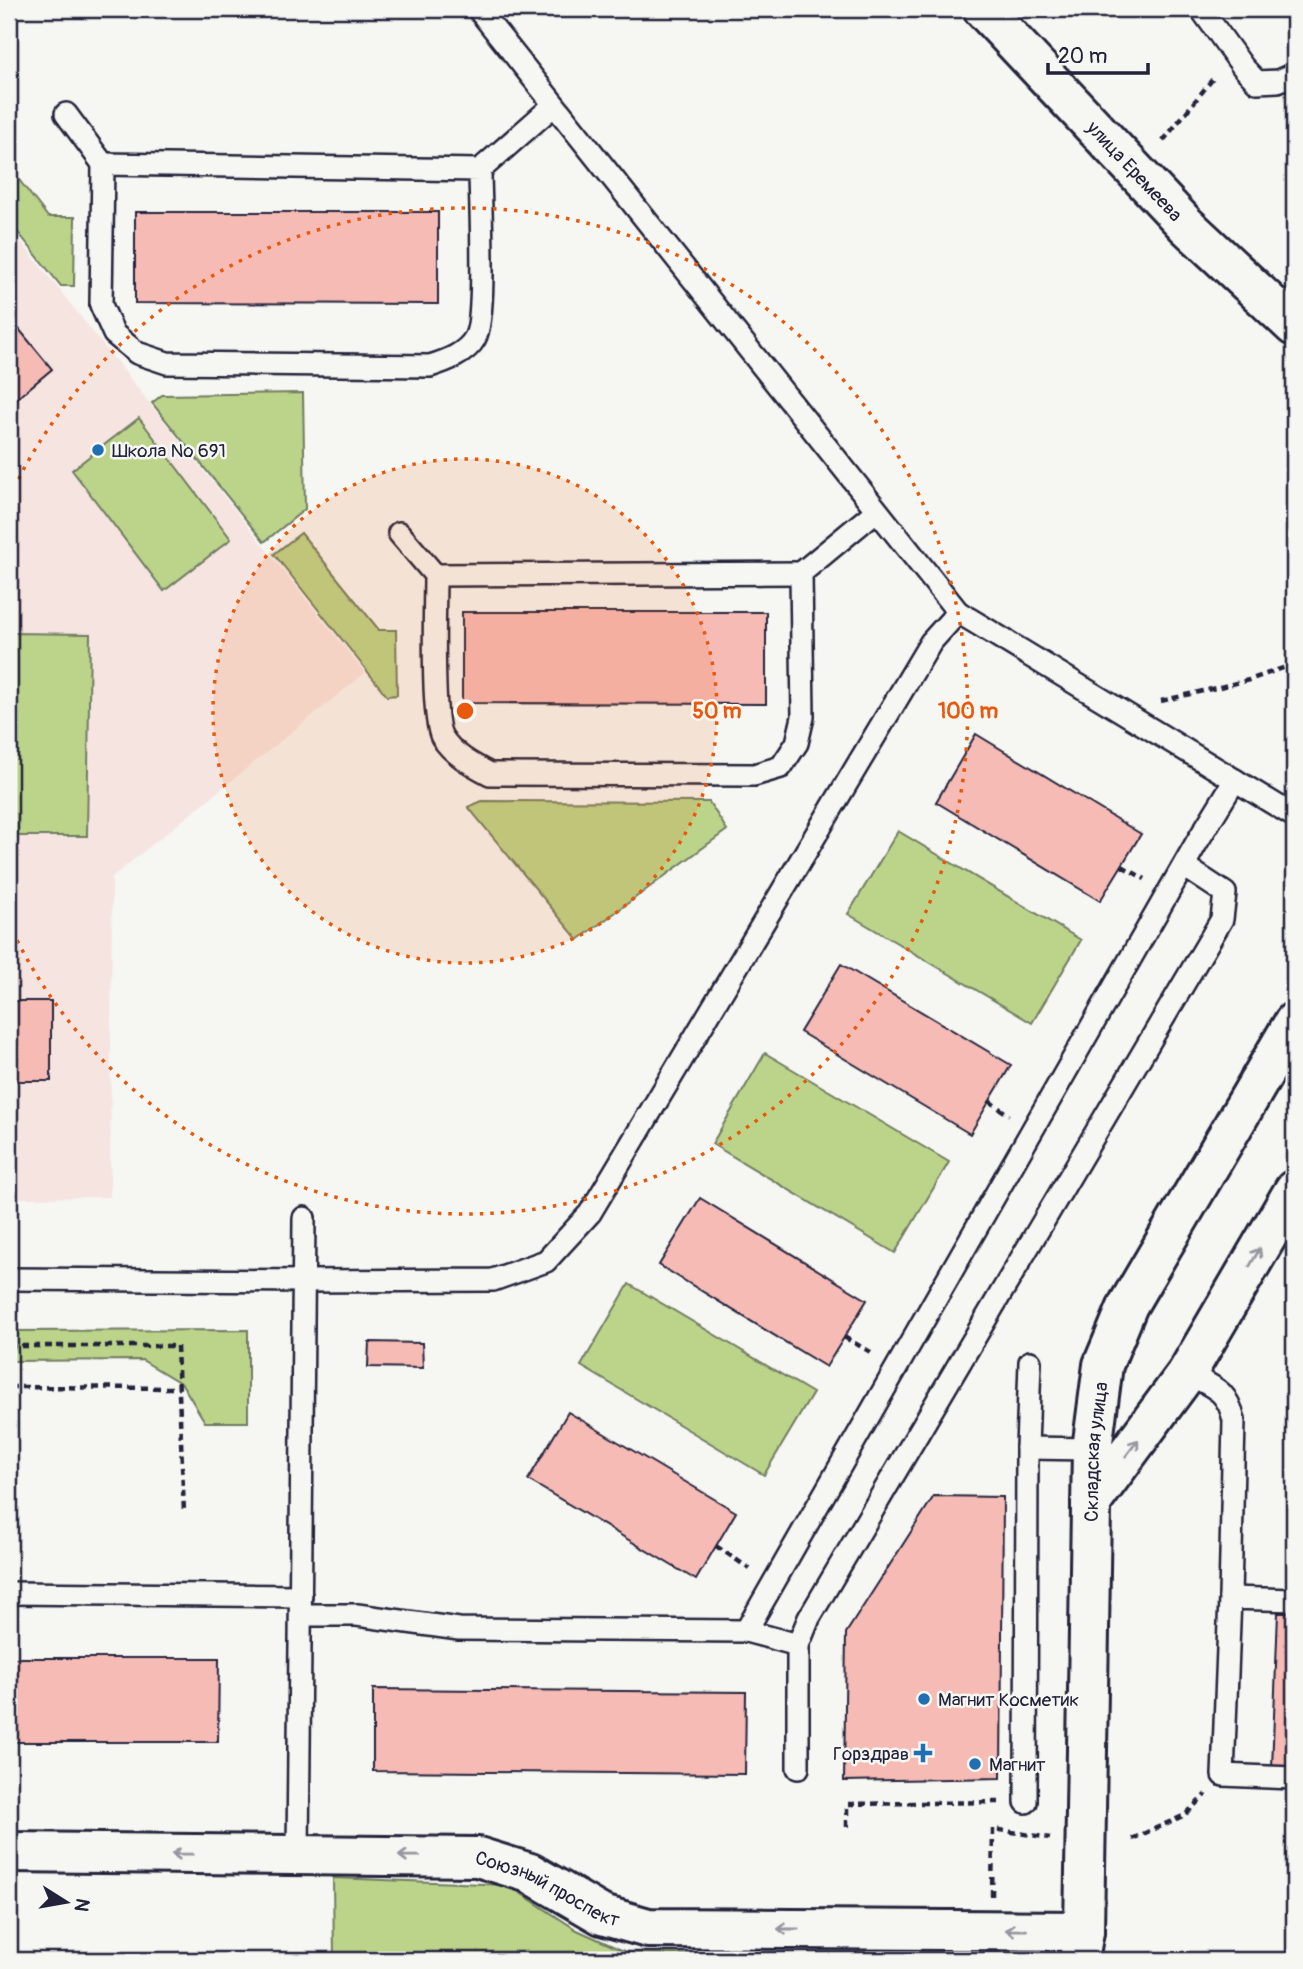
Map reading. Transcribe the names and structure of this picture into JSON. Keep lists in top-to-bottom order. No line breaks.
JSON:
{"streets":{"street":["улица Еремеева","Складская улица","Союзный проспект"]},"crossings":[["Складская улица","Союзный проспект"]],"one_way":["Союзный проспект"],"places":{"other":["Школа № 691","Магнит Косметик","Магнит"],"health":["Горздрав"]},"scale_bar":"20 m","north":"right","rings":["50 m","100 m"]}
